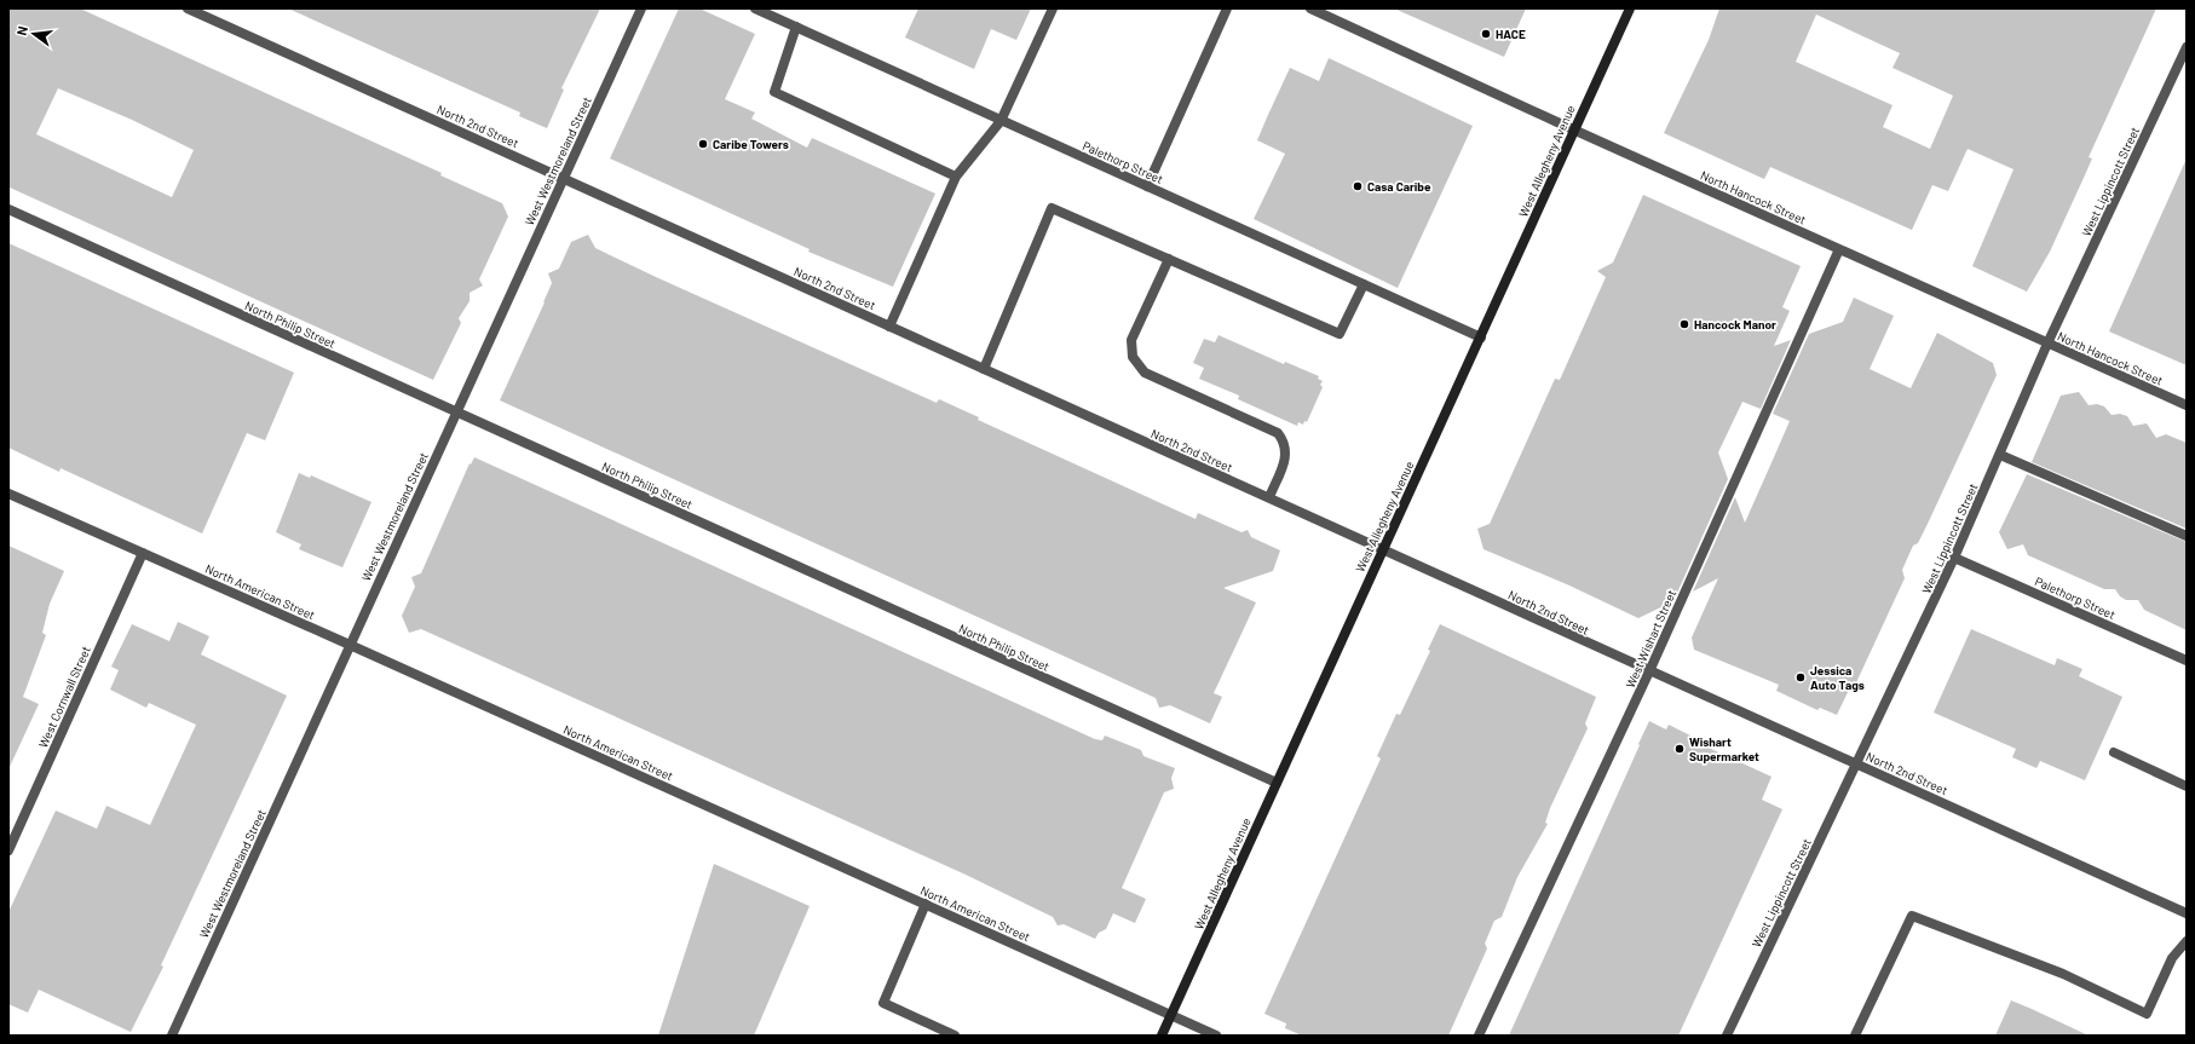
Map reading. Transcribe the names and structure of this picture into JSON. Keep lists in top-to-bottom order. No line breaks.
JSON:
{"streets":{"main road":["West Allegheny Avenue"],"street":["North 2nd Street","West Westmoreland Street","Palethorp Street","West Lippincott Street","North Hancock Street","North Philip Street","North American Street","West Wishart Street","West Cornwall Street"]},"crossings":[["North 2nd Street","West Westmoreland Street"],["North 2nd Street","West Allegheny Avenue"],["North 2nd Street","West Lippincott Street"],["North 2nd Street","West Wishart Street"],["West Westmoreland Street","North Philip Street"],["West Westmoreland Street","North American Street"],["West Allegheny Avenue","Palethorp Street"],["West Allegheny Avenue","North Hancock Street"],["West Allegheny Avenue","North Philip Street"],["West Allegheny Avenue","North American Street"],["Palethorp Street","West Lippincott Street"],["West Lippincott Street","North Hancock Street"],["North Hancock Street","West Wishart Street"],["North American Street","West Cornwall Street"]],"places":["HACE","Caribe Towers","Casa Caribe","Hancock Manor","Jessica Auto Tags","Wishart Supermarket"],"north":"left"}
